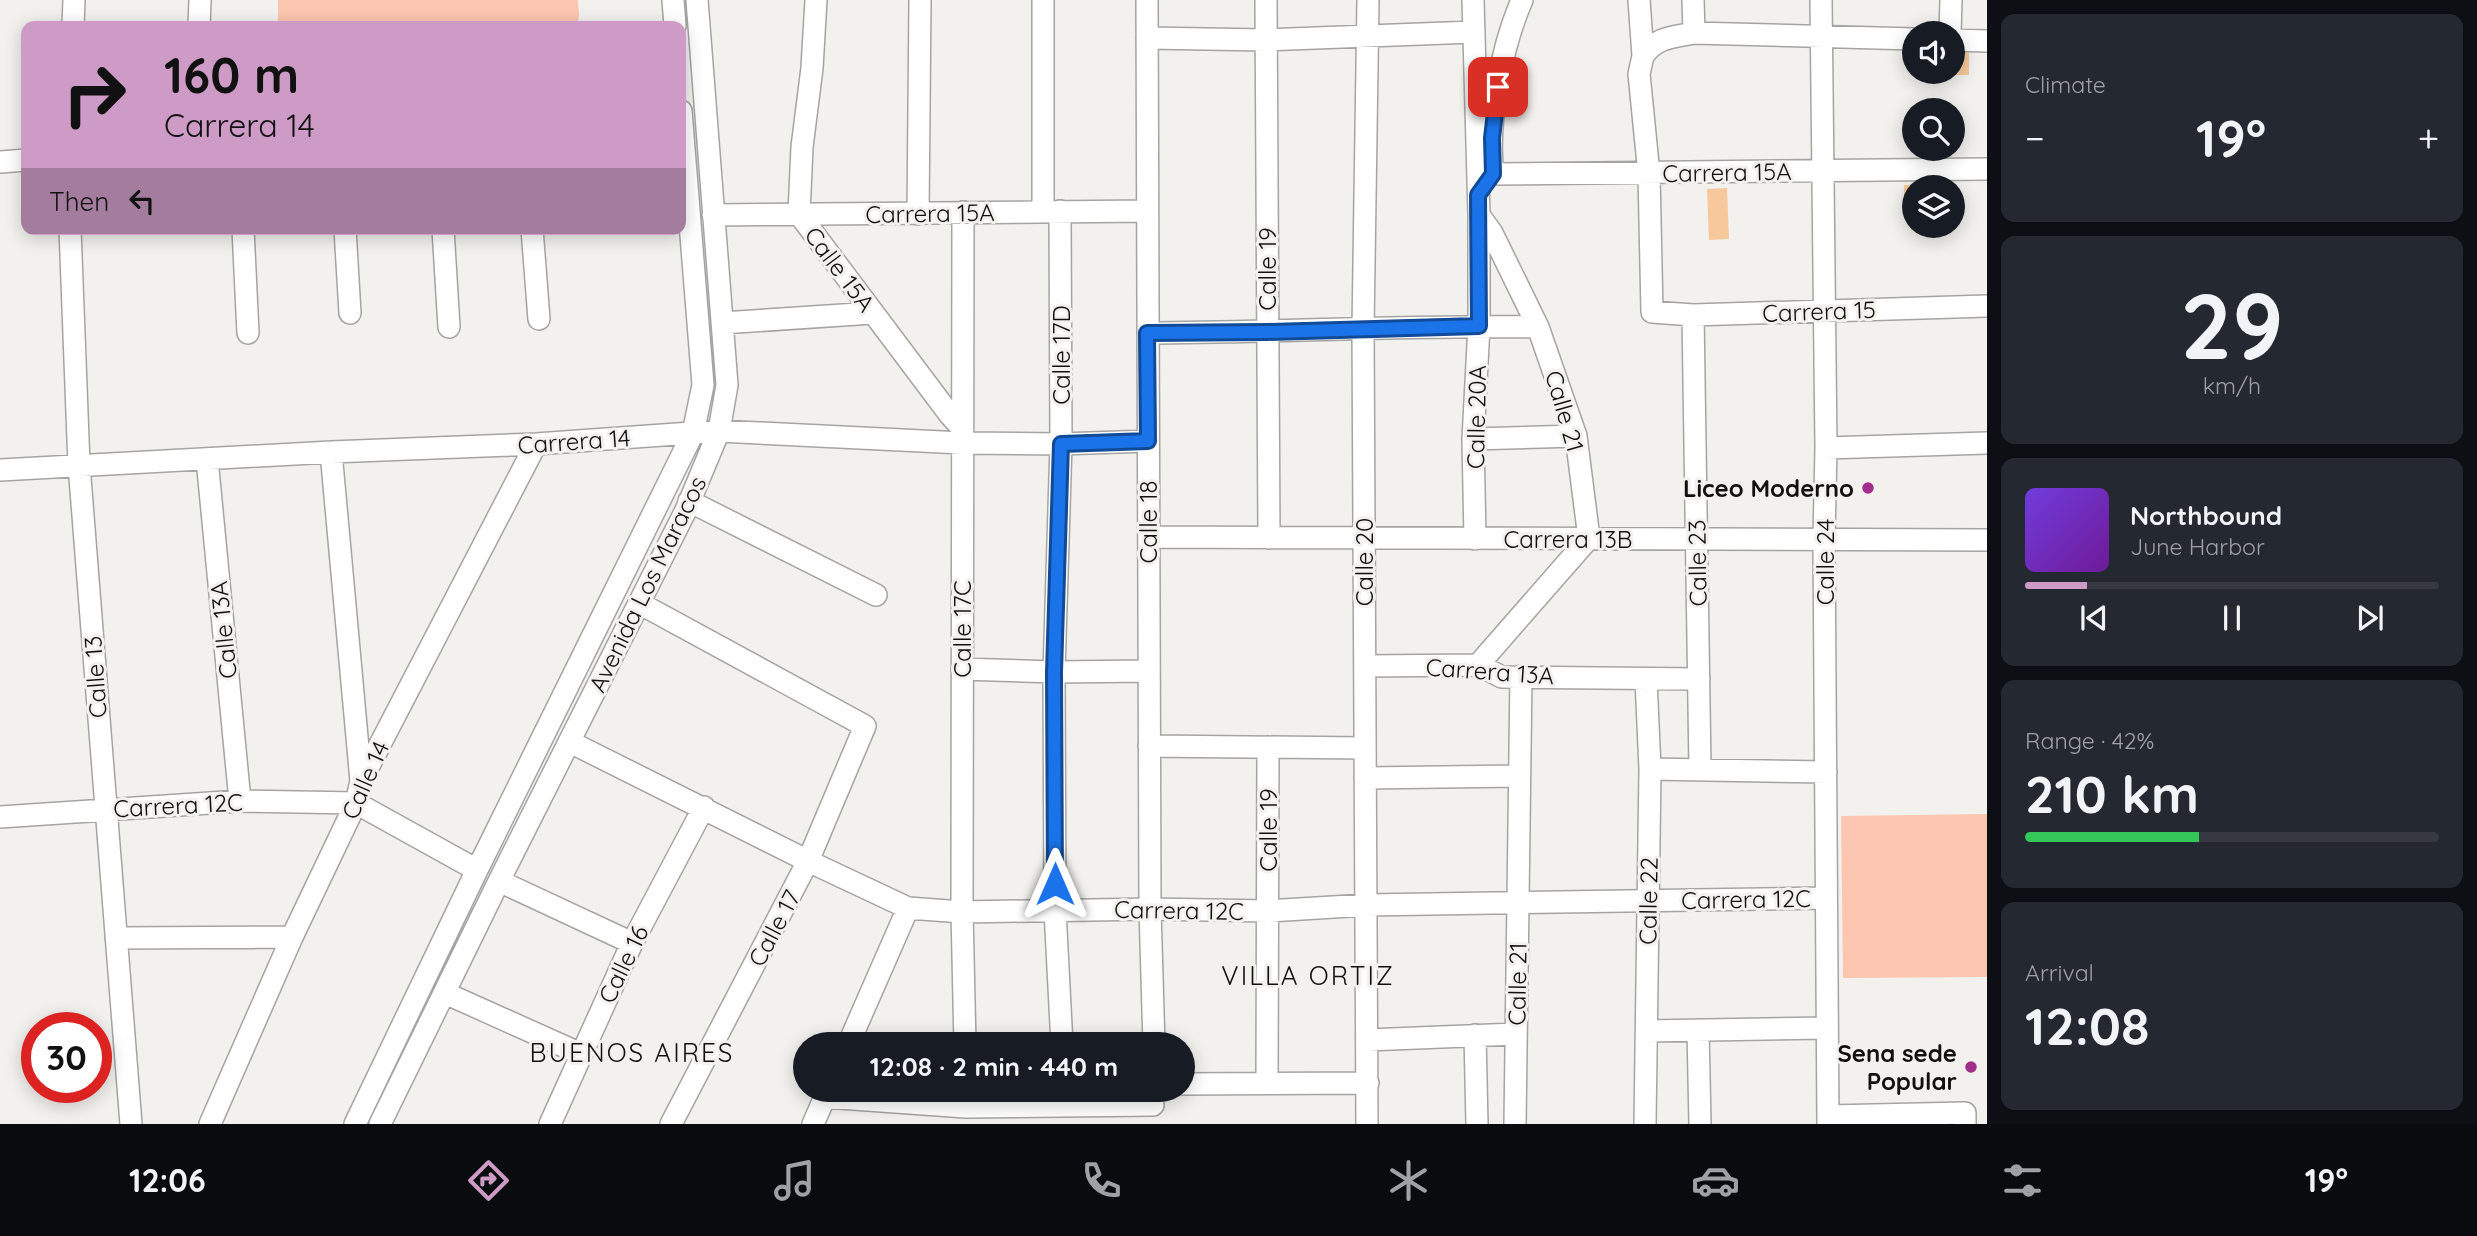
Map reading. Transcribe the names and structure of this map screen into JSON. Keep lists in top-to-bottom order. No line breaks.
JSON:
{"streets":{"street":["Carrera 15A","Calle 15A","Calle 19","Carrera 15","Calle 17D","Calle 21","Calle 20A","Carrera 14","Calle 18","Carrera 13B","Calle 20","Calle 24","Calle 23","Avenida Los Maracos","Calle 17C","Calle 13A","Carrera 13A","Calle 13","Calle 14","Carrera 12C","Calle 22","Calle 17","Calle 16"]},"crossings":[["Carrera 15A","Calle 15A"],["Carrera 15A","Carrera 15"],["Carrera 15A","Calle 17D"],["Carrera 15A","Calle 18"],["Carrera 15A","Calle 24"],["Carrera 15A","Avenida Los Maracos"],["Carrera 15A","Calle 17C"],["Calle 15A","Carrera 14"],["Calle 15A","Calle 17C"],["Calle 19","Carrera 13B"],["Calle 19","Carrera 12C"],["Carrera 15","Calle 24"],["Carrera 15","Calle 23"],["Calle 17D","Carrera 14"],["Calle 17D","Carrera 12C"],["Calle 21","Calle 20A"],["Calle 21","Carrera 13B"],["Calle 21","Carrera 13A"],["Calle 21","Carrera 12C"],["Calle 20A","Carrera 13B"],["Carrera 14","Calle 18"],["Carrera 14","Avenida Los Maracos"],["Carrera 14","Calle 17C"],["Carrera 14","Calle 13A"],["Carrera 14","Calle 13"],["Carrera 14","Calle 14"],["Calle 18","Carrera 13B"],["Calle 18","Carrera 12C"],["Carrera 13B","Calle 20"],["Carrera 13B","Calle 24"],["Carrera 13B","Calle 23"],["Calle 20","Carrera 13A"],["Calle 20","Carrera 12C"],["Calle 24","Carrera 12C"],["Calle 23","Carrera 13A"],["Avenida Los Maracos","Carrera 12C"],["Avenida Los Maracos","Calle 17"],["Calle 17C","Carrera 12C"],["Calle 13A","Carrera 12C"],["Carrera 13A","Calle 22"],["Calle 13","Carrera 12C"],["Calle 14","Carrera 12C"],["Carrera 12C","Calle 22"],["Carrera 12C","Calle 17"],["Carrera 12C","Calle 16"]],"districts":["VILLA ORTIZ","BUENOS AIRES"],"places":["Liceo Moderno","Sena sede Popular"],"page":{"tile":["Climate",["29","km/h"],["Range · 42%","210 km"],["Arrival","12:08"]],"turn":["160 m","Carrera 14"],"heat":["−","19°","+"],"then":"Then","song":["Northbound","June Harbor"],"limit":"30","trip":"12:08 · 2 min · 440 m","tabs":["12:06","19°"]}}
